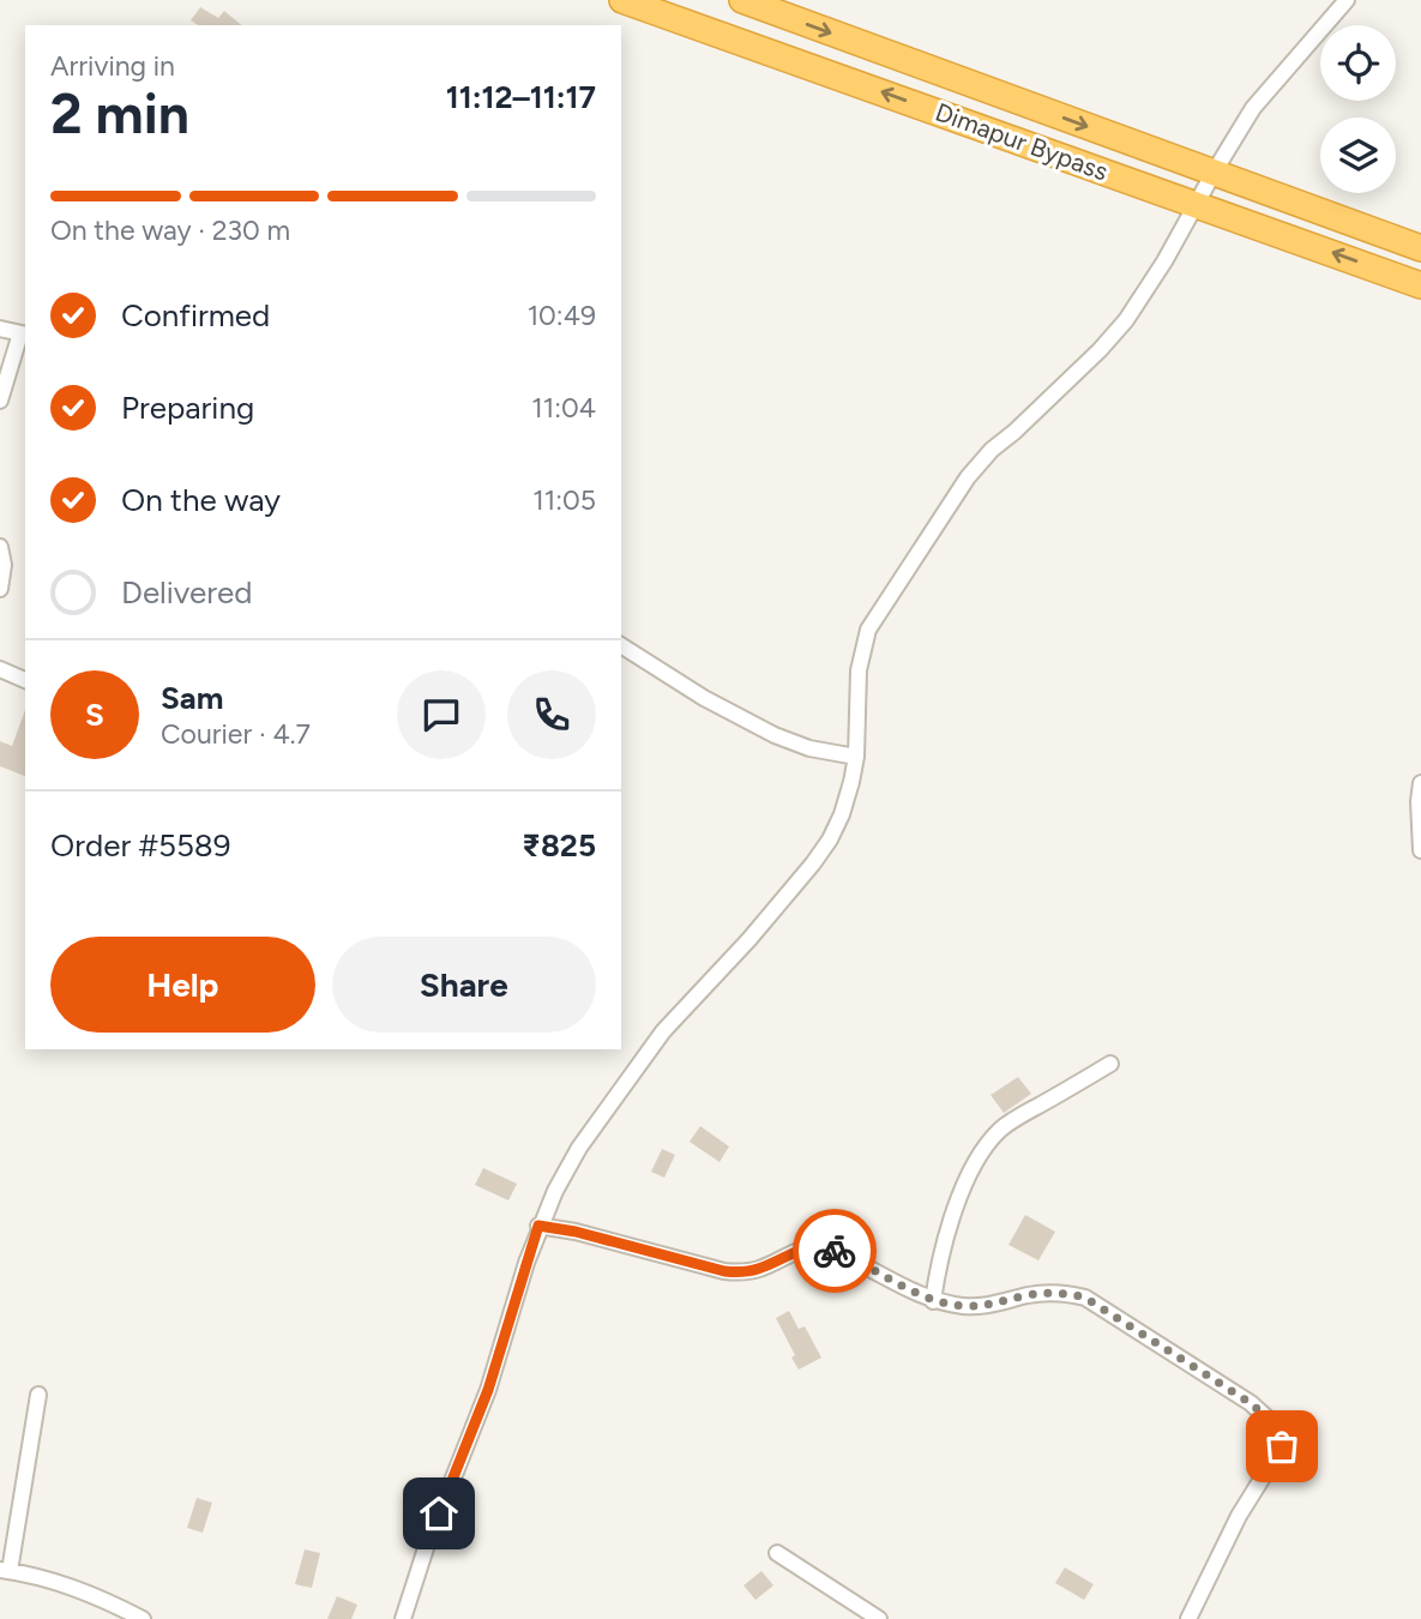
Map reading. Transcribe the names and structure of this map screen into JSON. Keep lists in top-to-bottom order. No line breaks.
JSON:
{"streets":{"highway":["Dimapur Bypass"]},"page":{"heading":["2 min","Arriving in","11:12–11:17"],"panel":["Sam","Courier · 4.7","Order #5589","₹825"],"bar":"On the way · 230 m","list":[["Confirmed","10:49"],["Preparing","11:04"],["On the way","11:05"],"Delivered"],"round":"S","buttons":["Help","Share"]}}
